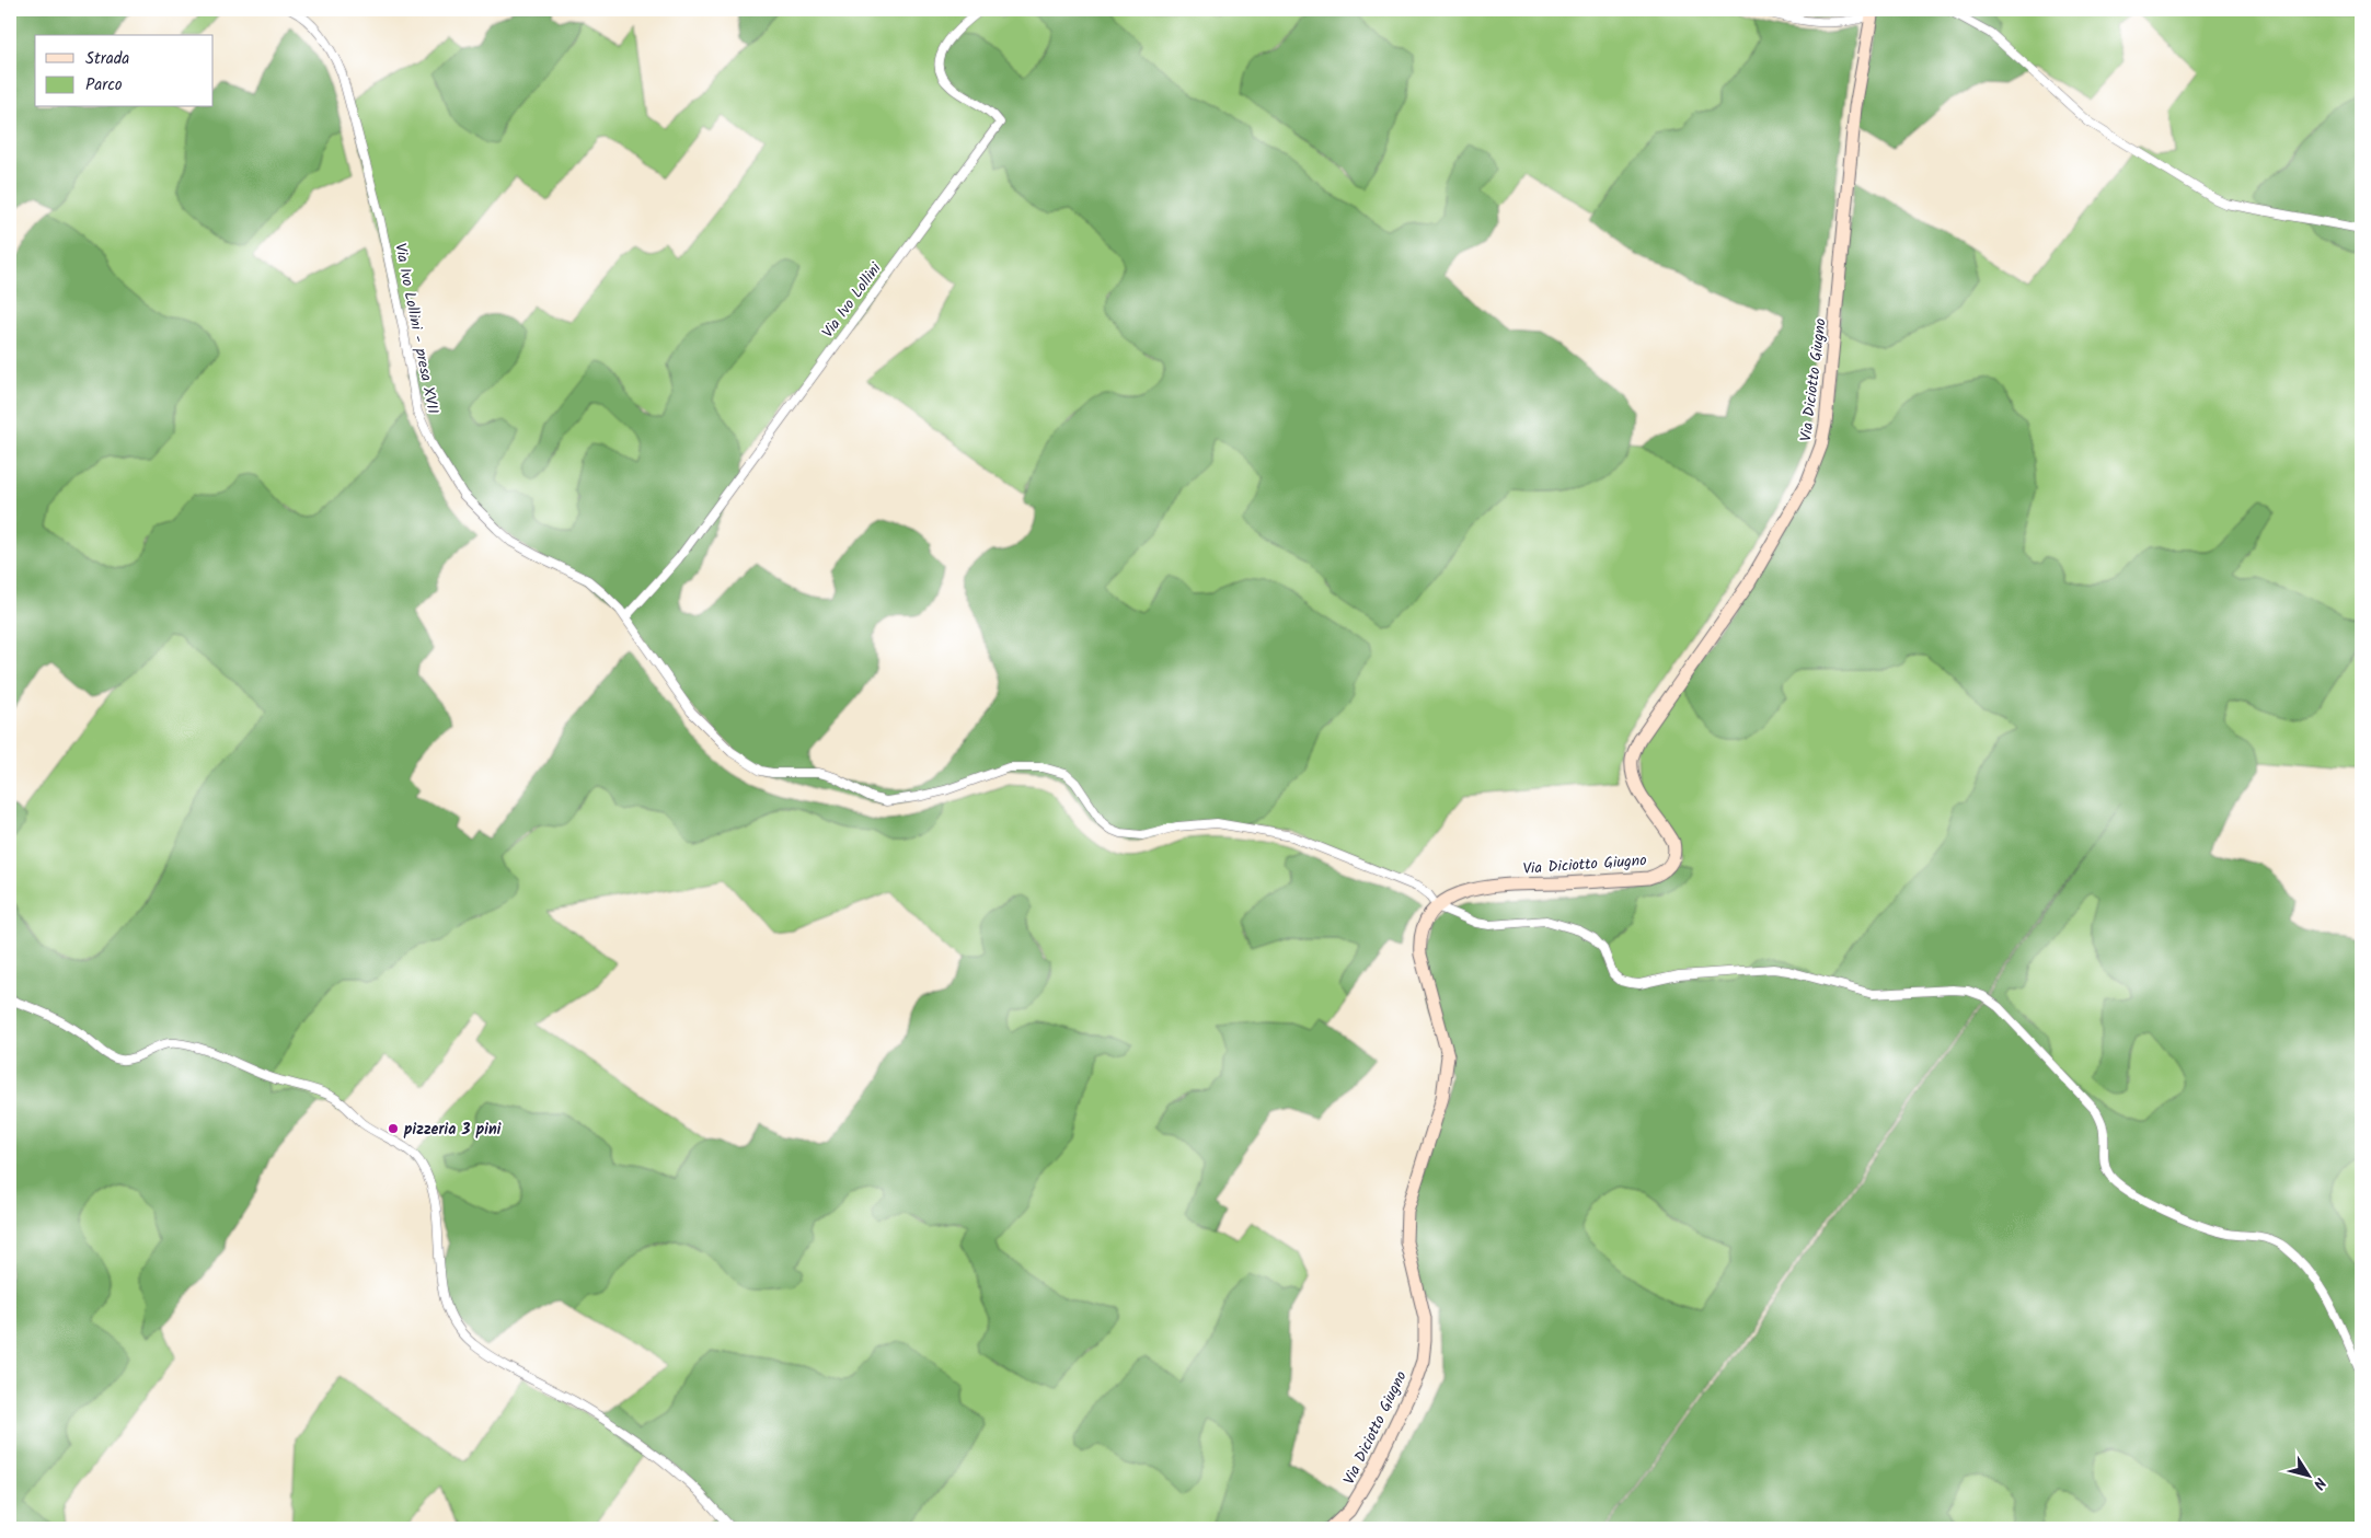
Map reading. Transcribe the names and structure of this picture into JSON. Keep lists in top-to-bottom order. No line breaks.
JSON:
{"streets":{"main road":["Via Diciotto Giugno"],"street":["Via Ivo Lollini","Via Ivo Lollini - presa XVII"]},"crossings":[["Via Ivo Lollini","Via Ivo Lollini - presa XVII"],["Via Ivo Lollini - presa XVII","Via Diciotto Giugno"]],"places":["pizzeria 3 pini"],"legend":["Strada","Parco"],"north":"bottom right"}
